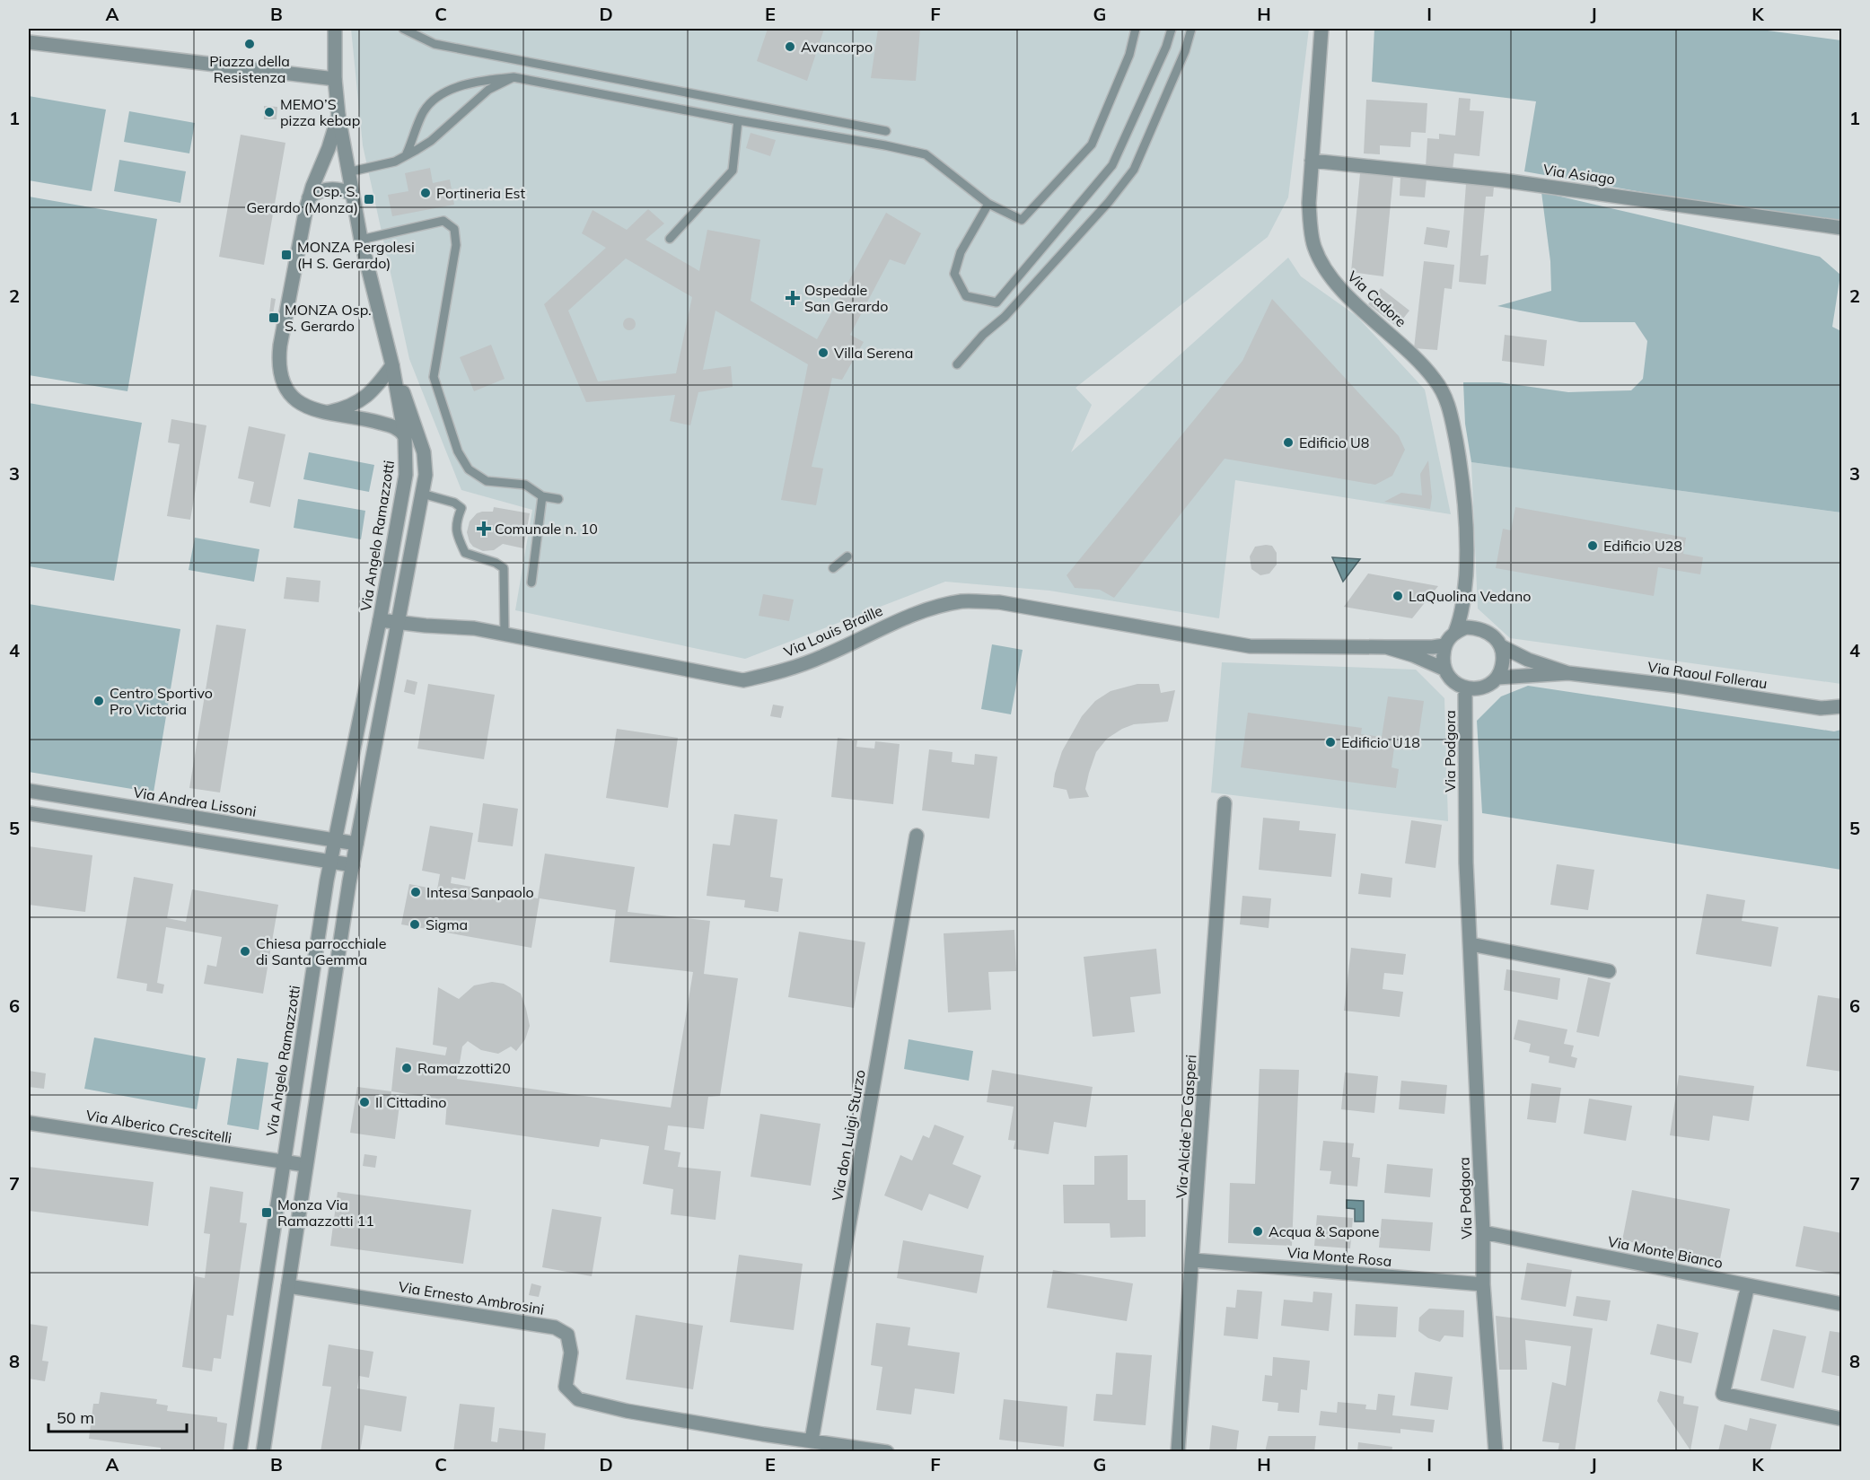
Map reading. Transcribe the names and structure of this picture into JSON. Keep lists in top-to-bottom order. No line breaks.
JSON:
{"streets":{"street":["Via Asiago","Via Cadore","Via Angelo Ramazzotti","Via Louis Braille","Via Raoul Follerau","Via Podgora","Via Andrea Lissoni","Via Alberico Crescitelli","Via Alcide De Gasperi","Via don Luigi Sturzo","Via Monte Bianco","Via Monte Rosa","Via Ernesto Ambrosini"]},"crossings":[["Via Asiago","Via Cadore"],["Via Cadore","Via Raoul Follerau"],["Via Cadore","Via Podgora"],["Via Angelo Ramazzotti","Via Louis Braille"],["Via Angelo Ramazzotti","Via Andrea Lissoni"],["Via Angelo Ramazzotti","Via Alberico Crescitelli"],["Via Raoul Follerau","Via Podgora"],["Via Podgora","Via Monte Bianco"],["Via Podgora","Via Monte Rosa"],["Via Alcide De Gasperi","Via Monte Rosa"],["Via don Luigi Sturzo","Via Ernesto Ambrosini"]],"places":{"other":["Piazza della Resistenza","Avancorpo","MEMO’S pizza kebap","Portineria Est","Villa Serena","Edificio U8","Edificio U28","LaQuolina Vedano","Centro Sportivo Pro Victoria","Edificio U18","Intesa Sanpaolo","Sigma","Chiesa parrocchiale di Santa Gemma","Ramazzotti20","Il Cittadino","Acqua & Sapone"],"transit":["Osp. S. Gerardo (Monza)","MONZA Pergolesi (H S. Gerardo)","MONZA Osp. S. Gerardo","Monza Via Ramazzotti 11"],"health":["Ospedale San Gerardo","Comunale n. 10"]},"scale_bar":"50 m","grid":{"columns":["A","B","C","D","E","F","G","H","I","J","K"],"rows":["1","2","3","4","5","6","7","8"]}}
